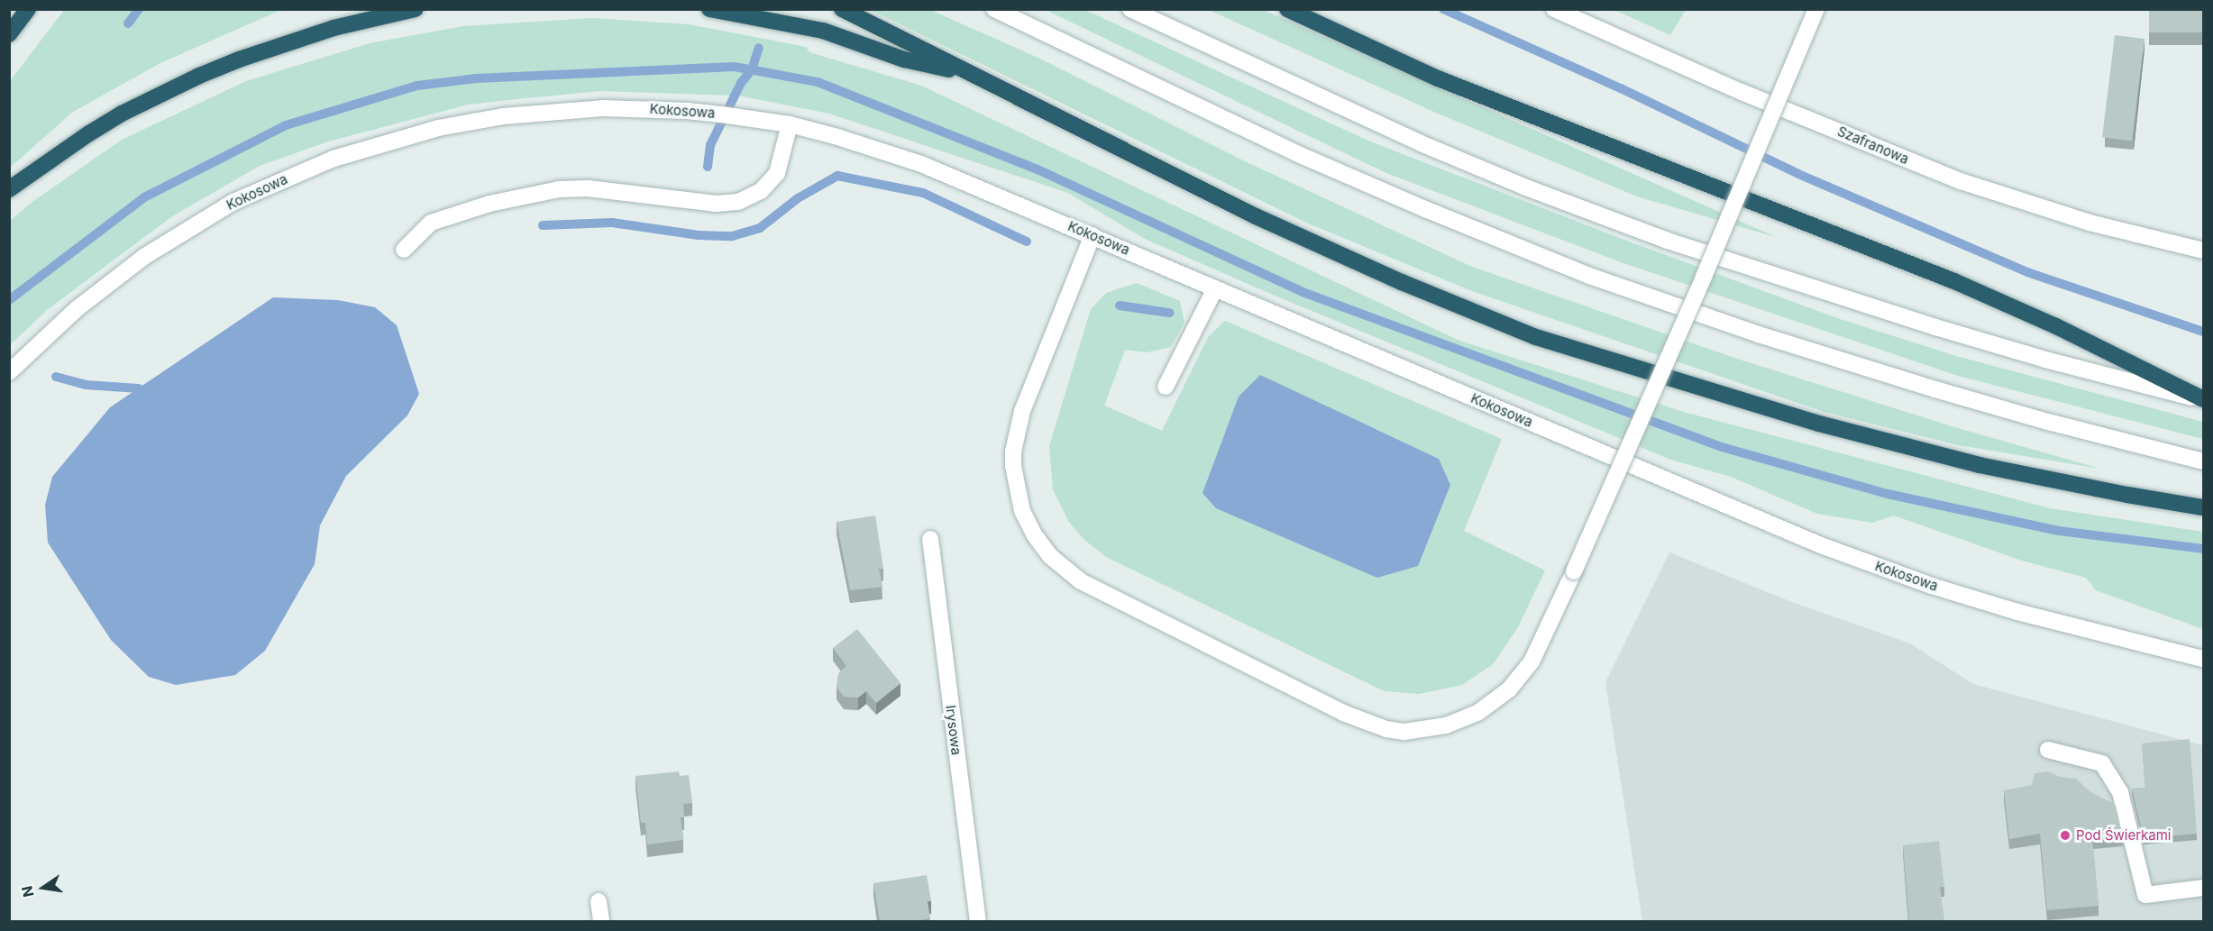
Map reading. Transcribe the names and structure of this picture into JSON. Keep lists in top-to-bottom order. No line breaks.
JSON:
{"streets":{"street":["Kokosowa","Szafranowa","Irysowa"]},"places":["Pod Świerkami"],"north":"left"}
